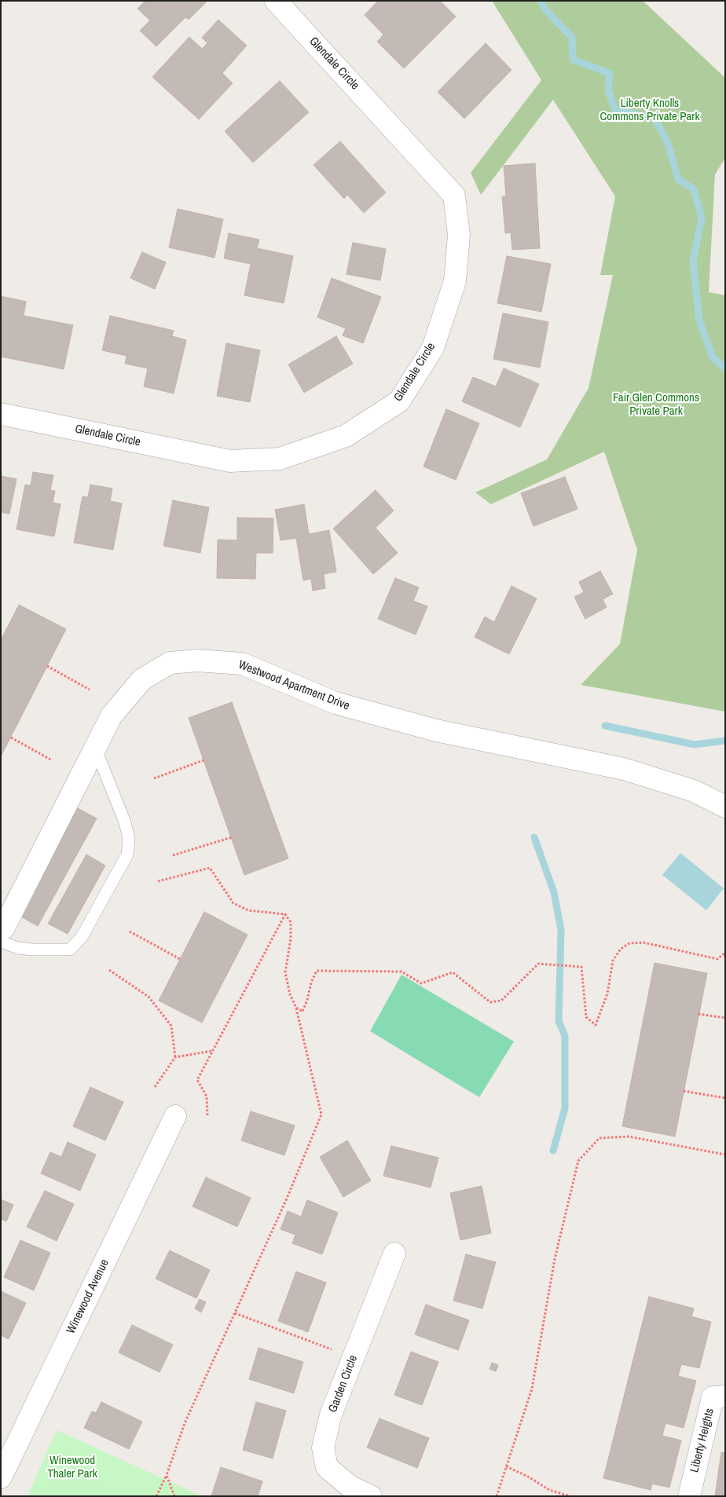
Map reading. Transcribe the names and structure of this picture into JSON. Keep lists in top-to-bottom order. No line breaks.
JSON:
{"streets":{"street":["Glendale Circle","Westwood Apartment Drive","Winewood Avenue","Garden Circle","Liberty Heights"]},"parks":["Liberty Knolls Commons Private Park","Fair Glen Commons Private Park","Winewood Thaler Park"]}
